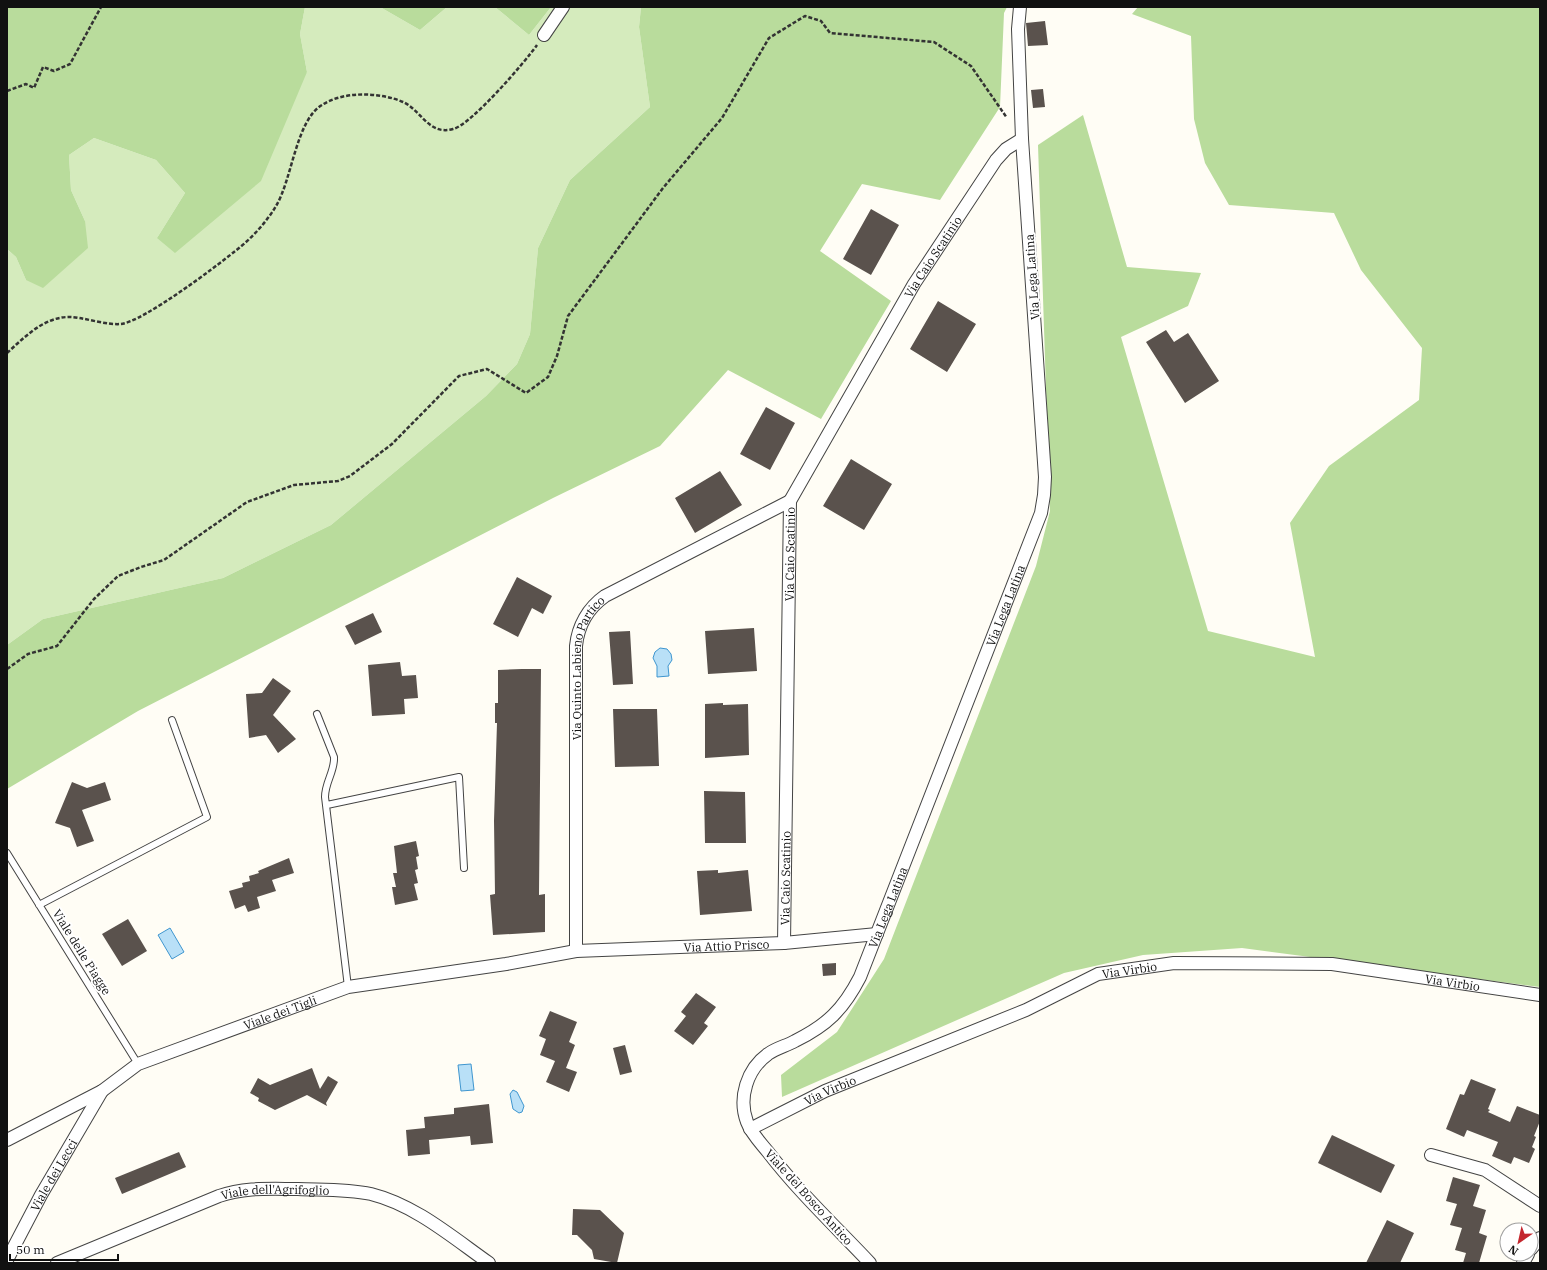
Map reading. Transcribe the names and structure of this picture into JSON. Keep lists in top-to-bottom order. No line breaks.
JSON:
{"streets":{"street":["Via Caio Scatinio","Via Lega Latina","Via Quinto Labieno Partico","Via Attio Prisco","Via Virbio","Viale dei Tigli","Viale dei Lecci","Viale dell'Agrifoglio","Viale del Bosco Antico"],"lane":["Viale delle Piagge"]},"crossings":[["Via Caio Scatinio","Via Lega Latina"],["Via Caio Scatinio","Via Quinto Labieno Partico"],["Via Caio Scatinio","Via Attio Prisco"],["Via Lega Latina","Via Attio Prisco"],["Via Lega Latina","Via Virbio"],["Via Lega Latina","Viale del Bosco Antico"],["Via Quinto Labieno Partico","Via Attio Prisco"],["Via Quinto Labieno Partico","Viale dei Tigli"],["Via Attio Prisco","Viale dei Tigli"],["Viale delle Piagge","Viale dei Tigli"],["Via Virbio","Viale del Bosco Antico"],["Viale dei Tigli","Viale dei Lecci"]],"scale_bar":"50 m","north":"bottom left"}
